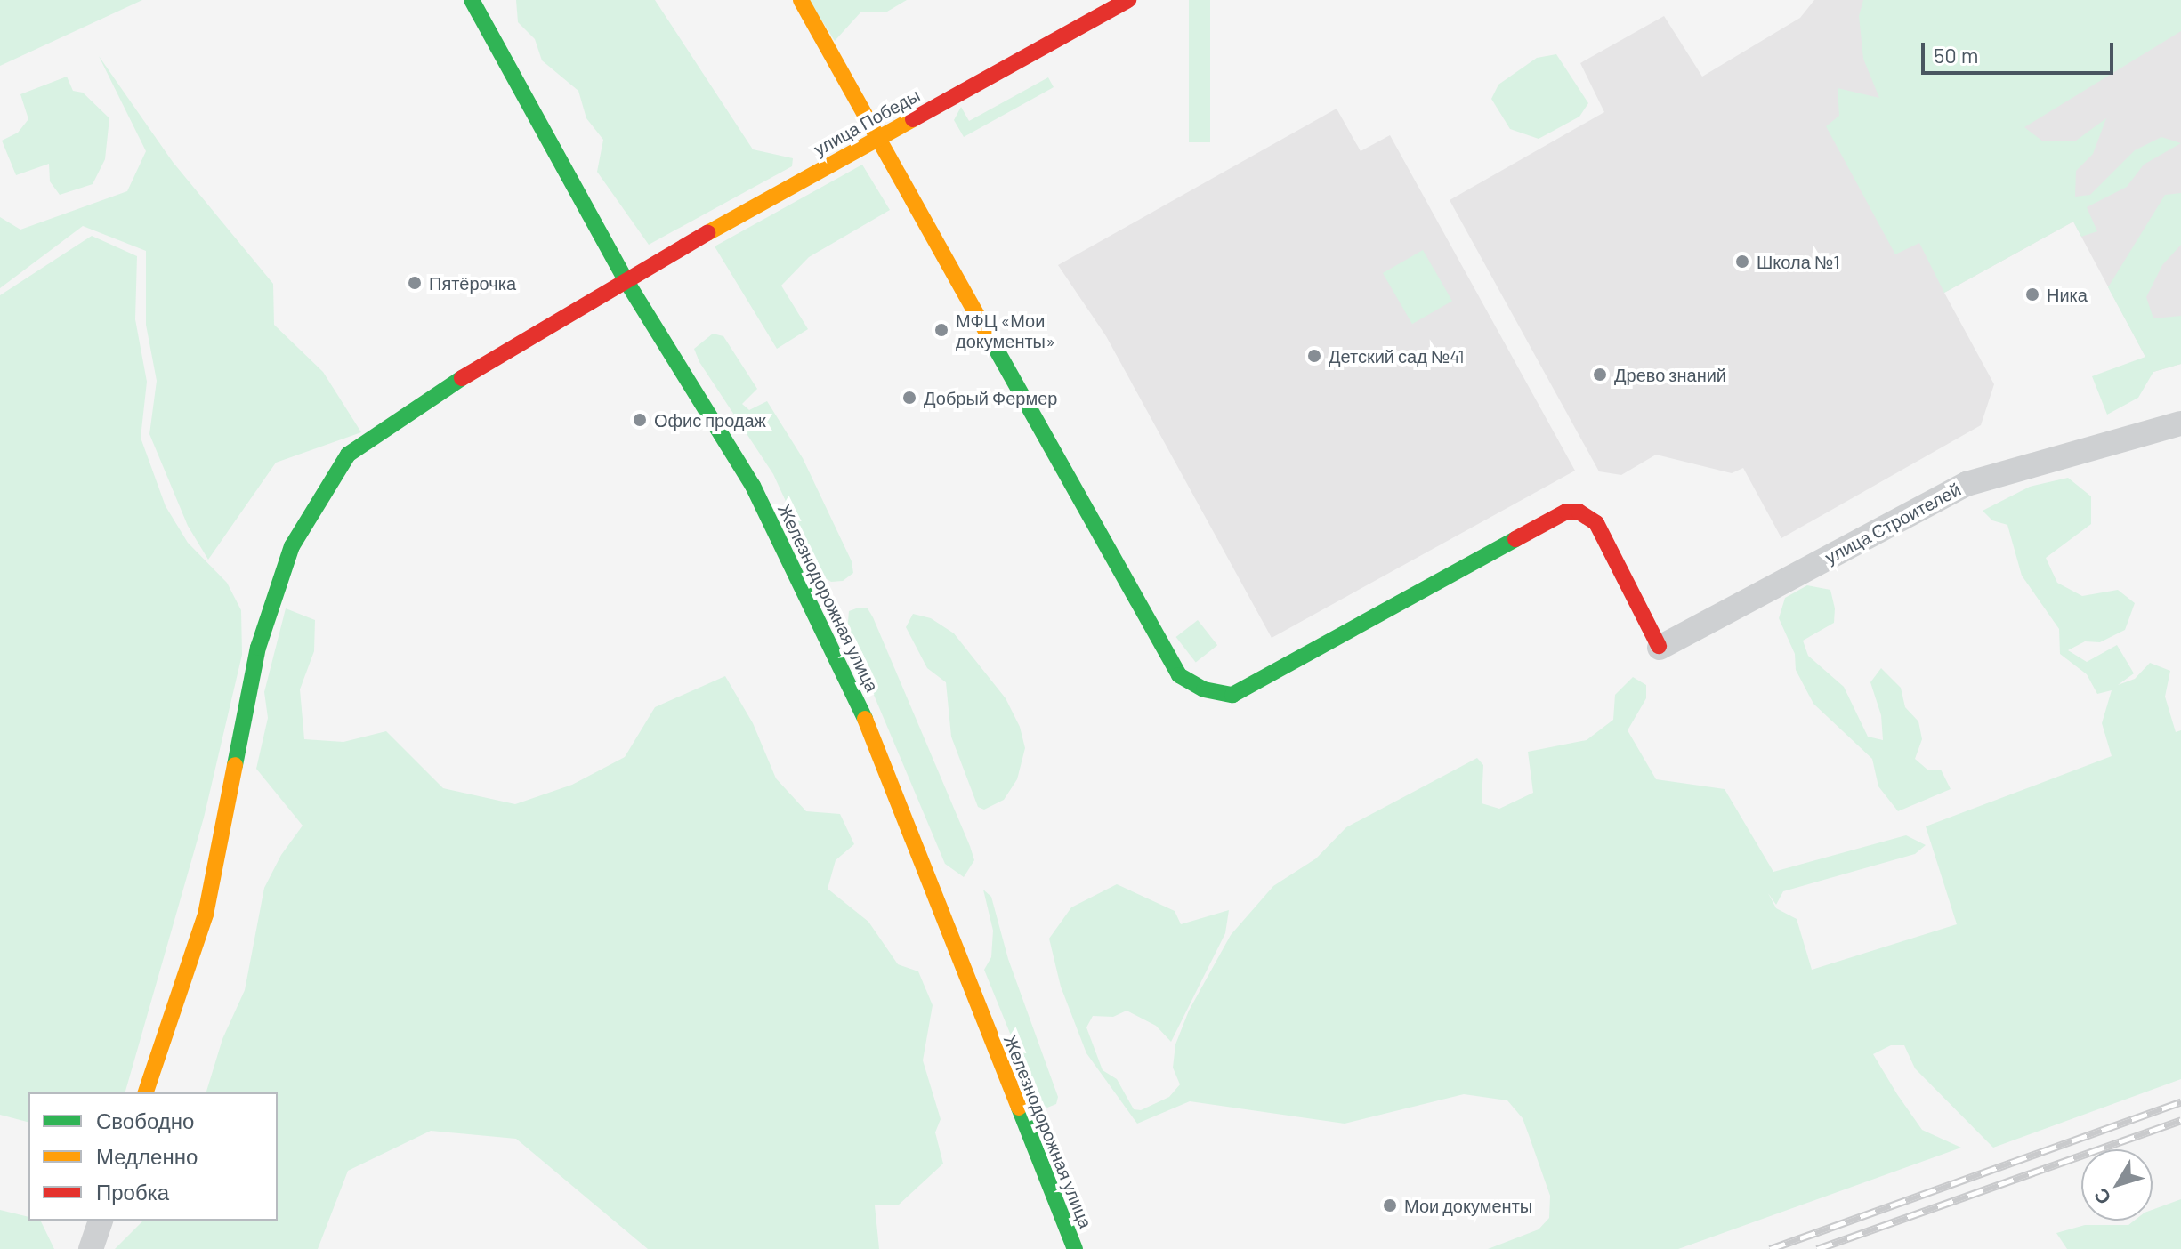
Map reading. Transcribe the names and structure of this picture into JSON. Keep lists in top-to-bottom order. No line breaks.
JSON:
{"streets":{"street":["улица Победы","улица Строителей","Железнодорожная улица"]},"crossings":[["улица Победы","Железнодорожная улица"]],"places":["Школа №1","Пятёрочка","Ника","МФЦ «Мои документы»","Детский сад №41","Древо знаний","Добрый Фермер","Офис продаж","Мои документы"],"legend":["Свободно","Медленно","Пробка"],"scale_bar":"50 m","north":"bottom left"}
